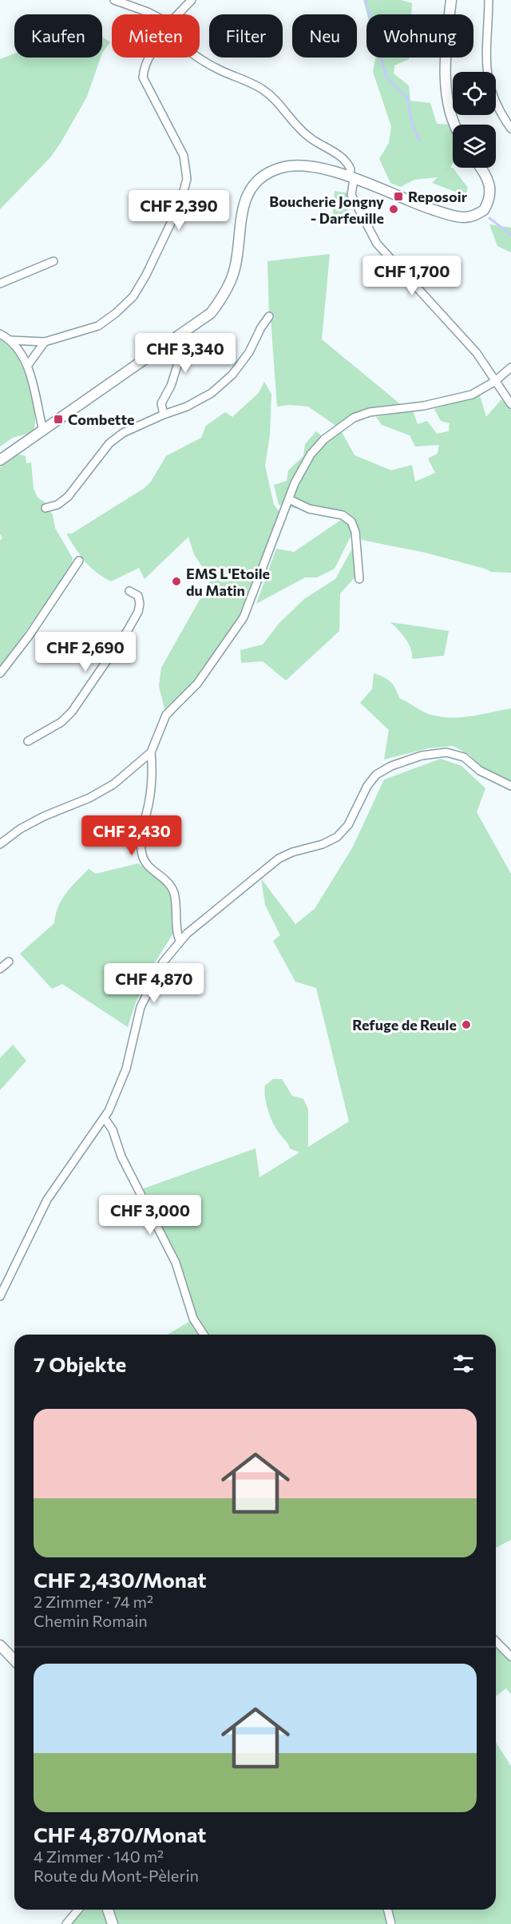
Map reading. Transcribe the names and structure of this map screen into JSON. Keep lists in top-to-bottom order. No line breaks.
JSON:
{"places":{"transit":["Reposoir","Combette"],"other":["Boucherie Jongny - Darfeuille","EMS L'Etoile du Matin","Refuge de Reule"]},"page":{"chip":["Kaufen","Mieten","Filter","Neu","Wohnung"],"price":["CHF 2,390","CHF 1,700","CHF 3,340","CHF 2,690","CHF 2,430","CHF 4,870","CHF 3,000"],"heading":"7 Objekte","list":[{"name":"CHF 2,430/Monat","note":"2 Zimmer · 74 m² · Chemin Romain"},{"name":"CHF 4,870/Monat","note":"4 Zimmer · 140 m² · Route du Mont-Pèlerin"}]}}
